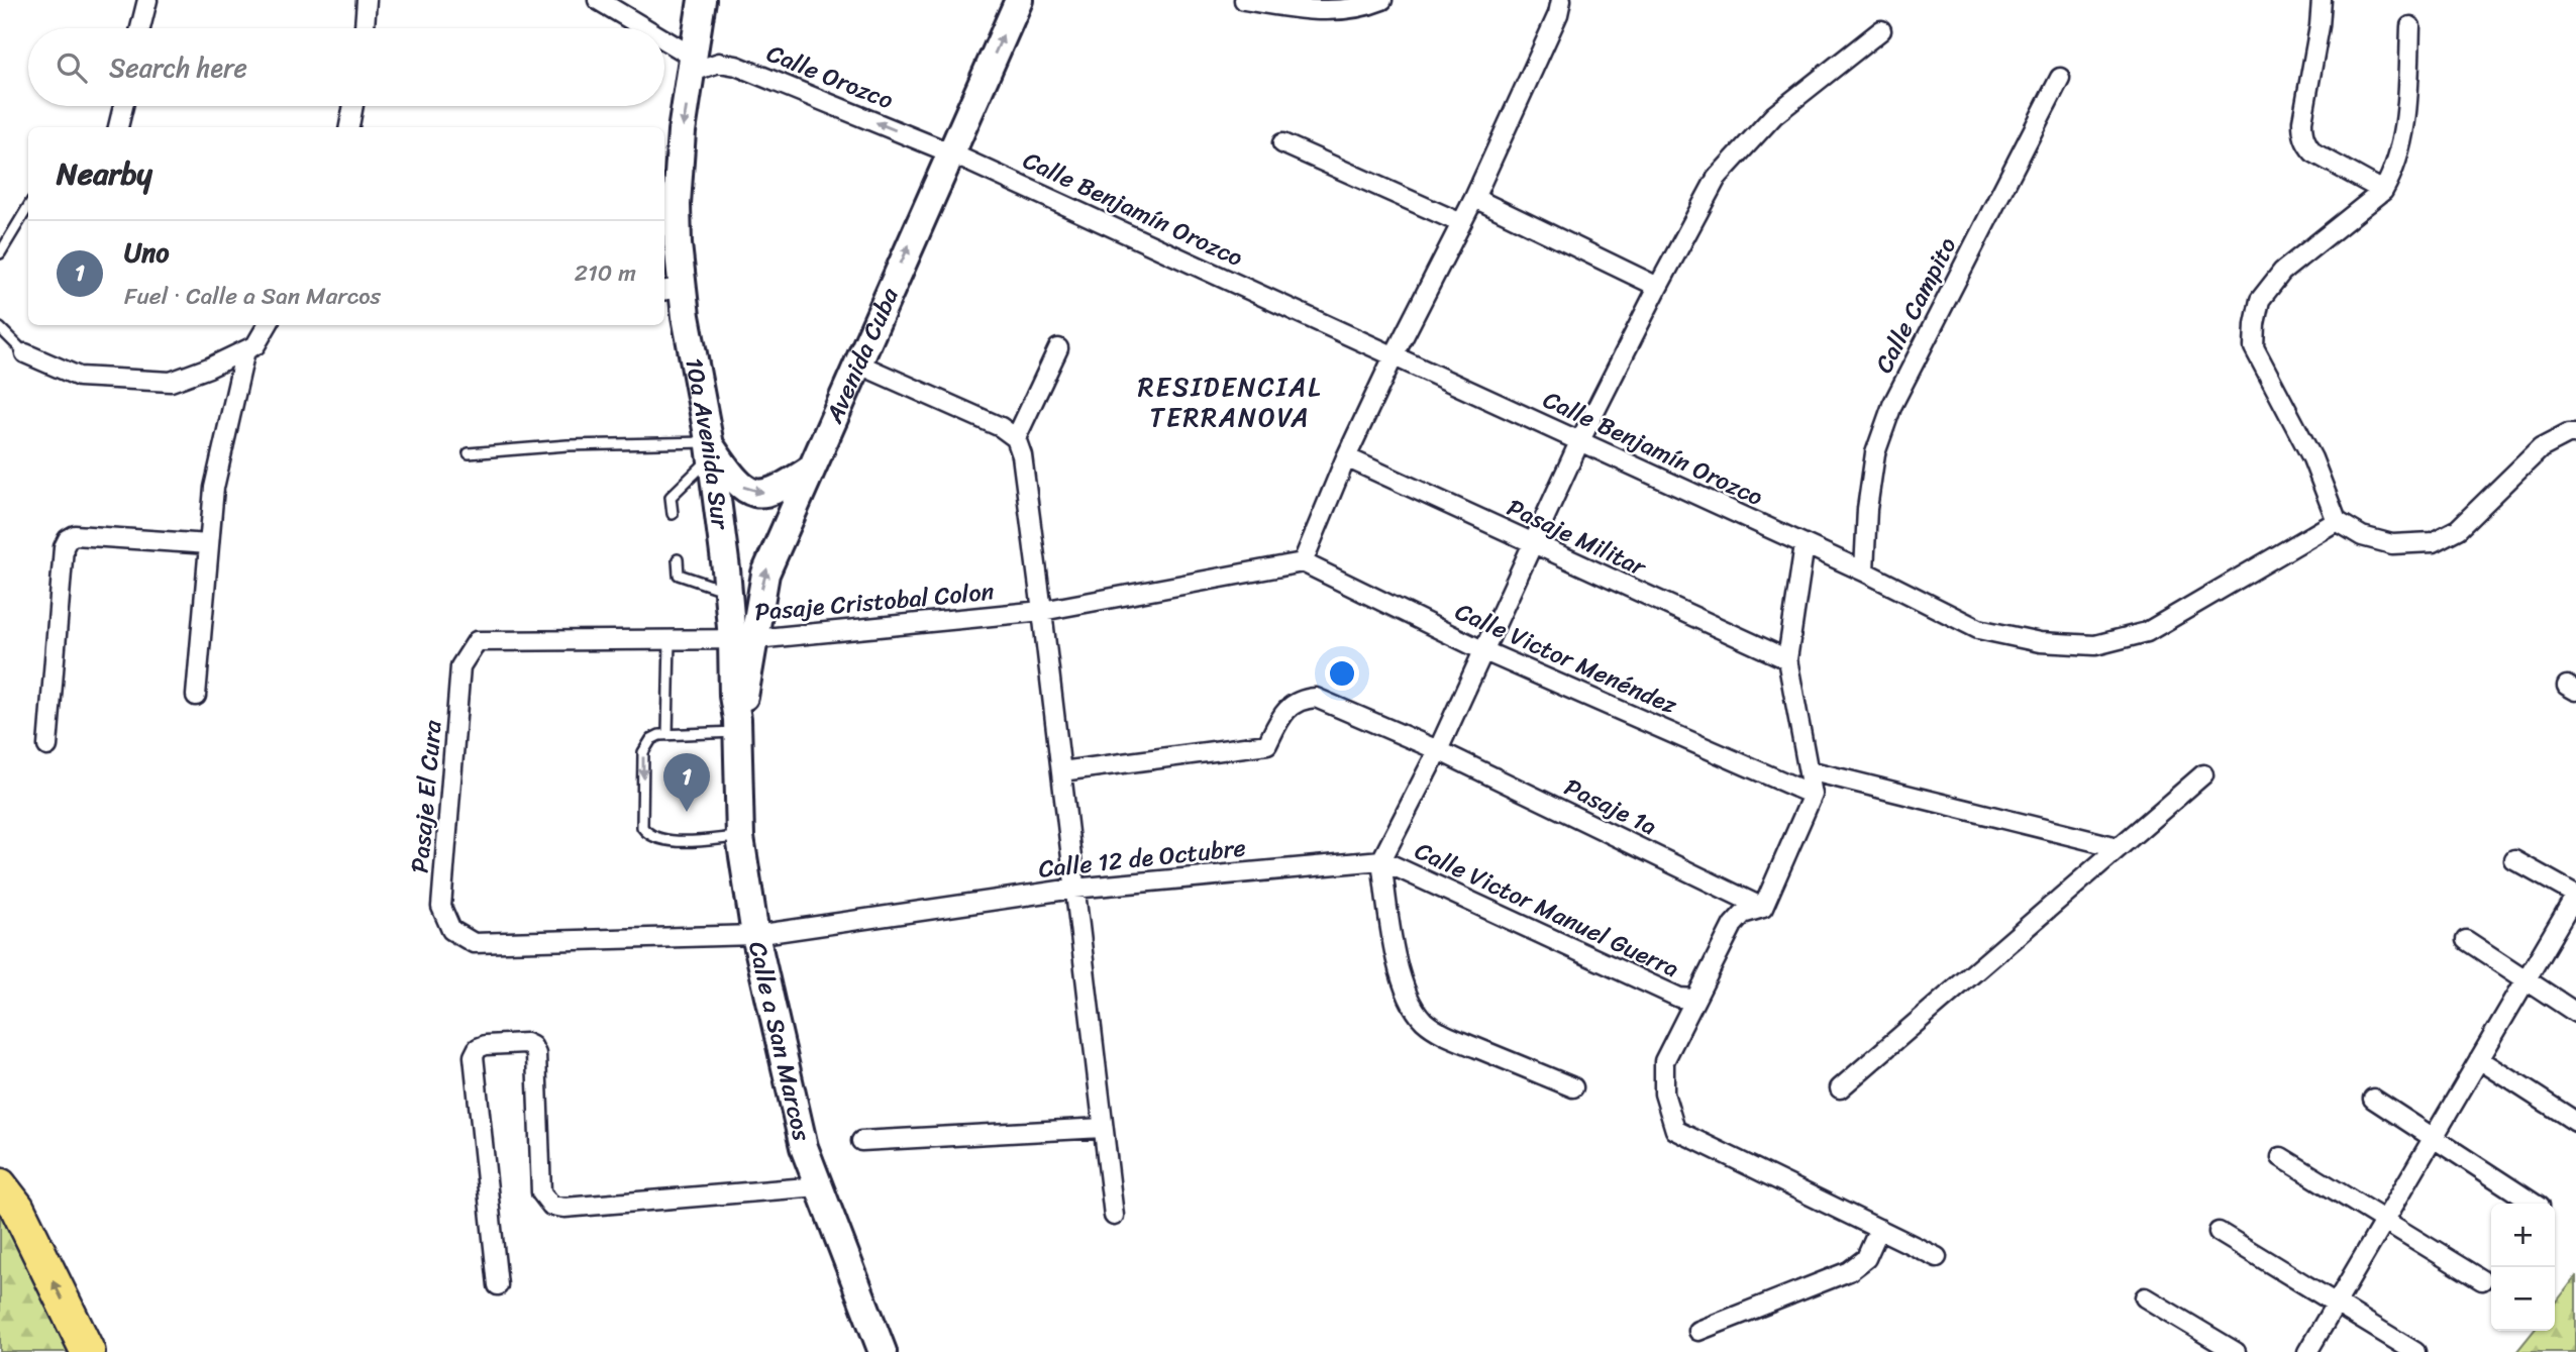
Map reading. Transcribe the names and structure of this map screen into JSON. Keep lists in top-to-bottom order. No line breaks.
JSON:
{"streets":{"main road":["Avenida Cuba","10a Avenida Sur","Calle a San Marcos"],"street":["Calle Orozco","Calle Benjamín Orozco","Calle Campito","Pasaje Militar","Pasaje Cristobal Colon","Calle Victor Menéndez","Pasaje El Cura","Pasaje 1a","Calle 12 de Octubre","Calle Victor Manuel Guerra"]},"crossings":[["Calle Orozco","Calle Benjamín Orozco"],["Calle Orozco","Avenida Cuba"],["Calle Orozco","10a Avenida Sur"],["Calle Benjamín Orozco","Calle Campito"],["Calle Benjamín Orozco","Avenida Cuba"],["Avenida Cuba","10a Avenida Sur"],["Avenida Cuba","Pasaje Cristobal Colon"],["Avenida Cuba","Calle a San Marcos"],["10a Avenida Sur","Pasaje Cristobal Colon"],["Pasaje Cristobal Colon","Calle Victor Menéndez"],["Pasaje Cristobal Colon","Pasaje El Cura"],["Pasaje El Cura","Calle 12 de Octubre"],["Calle 12 de Octubre","Calle Victor Manuel Guerra"],["Calle 12 de Octubre","Calle a San Marcos"]],"one_way":["Calle Orozco","Avenida Cuba"],"districts":["RESIDENCIAL TERRANOVA"],"page":{"search":"Search here","heading":"Nearby","list":[{"mark":"1","name":"Uno","note":"Fuel · Calle a San Marcos","value":"210 m"}],"pins":"1","map_buttons":["+","−"]}}
